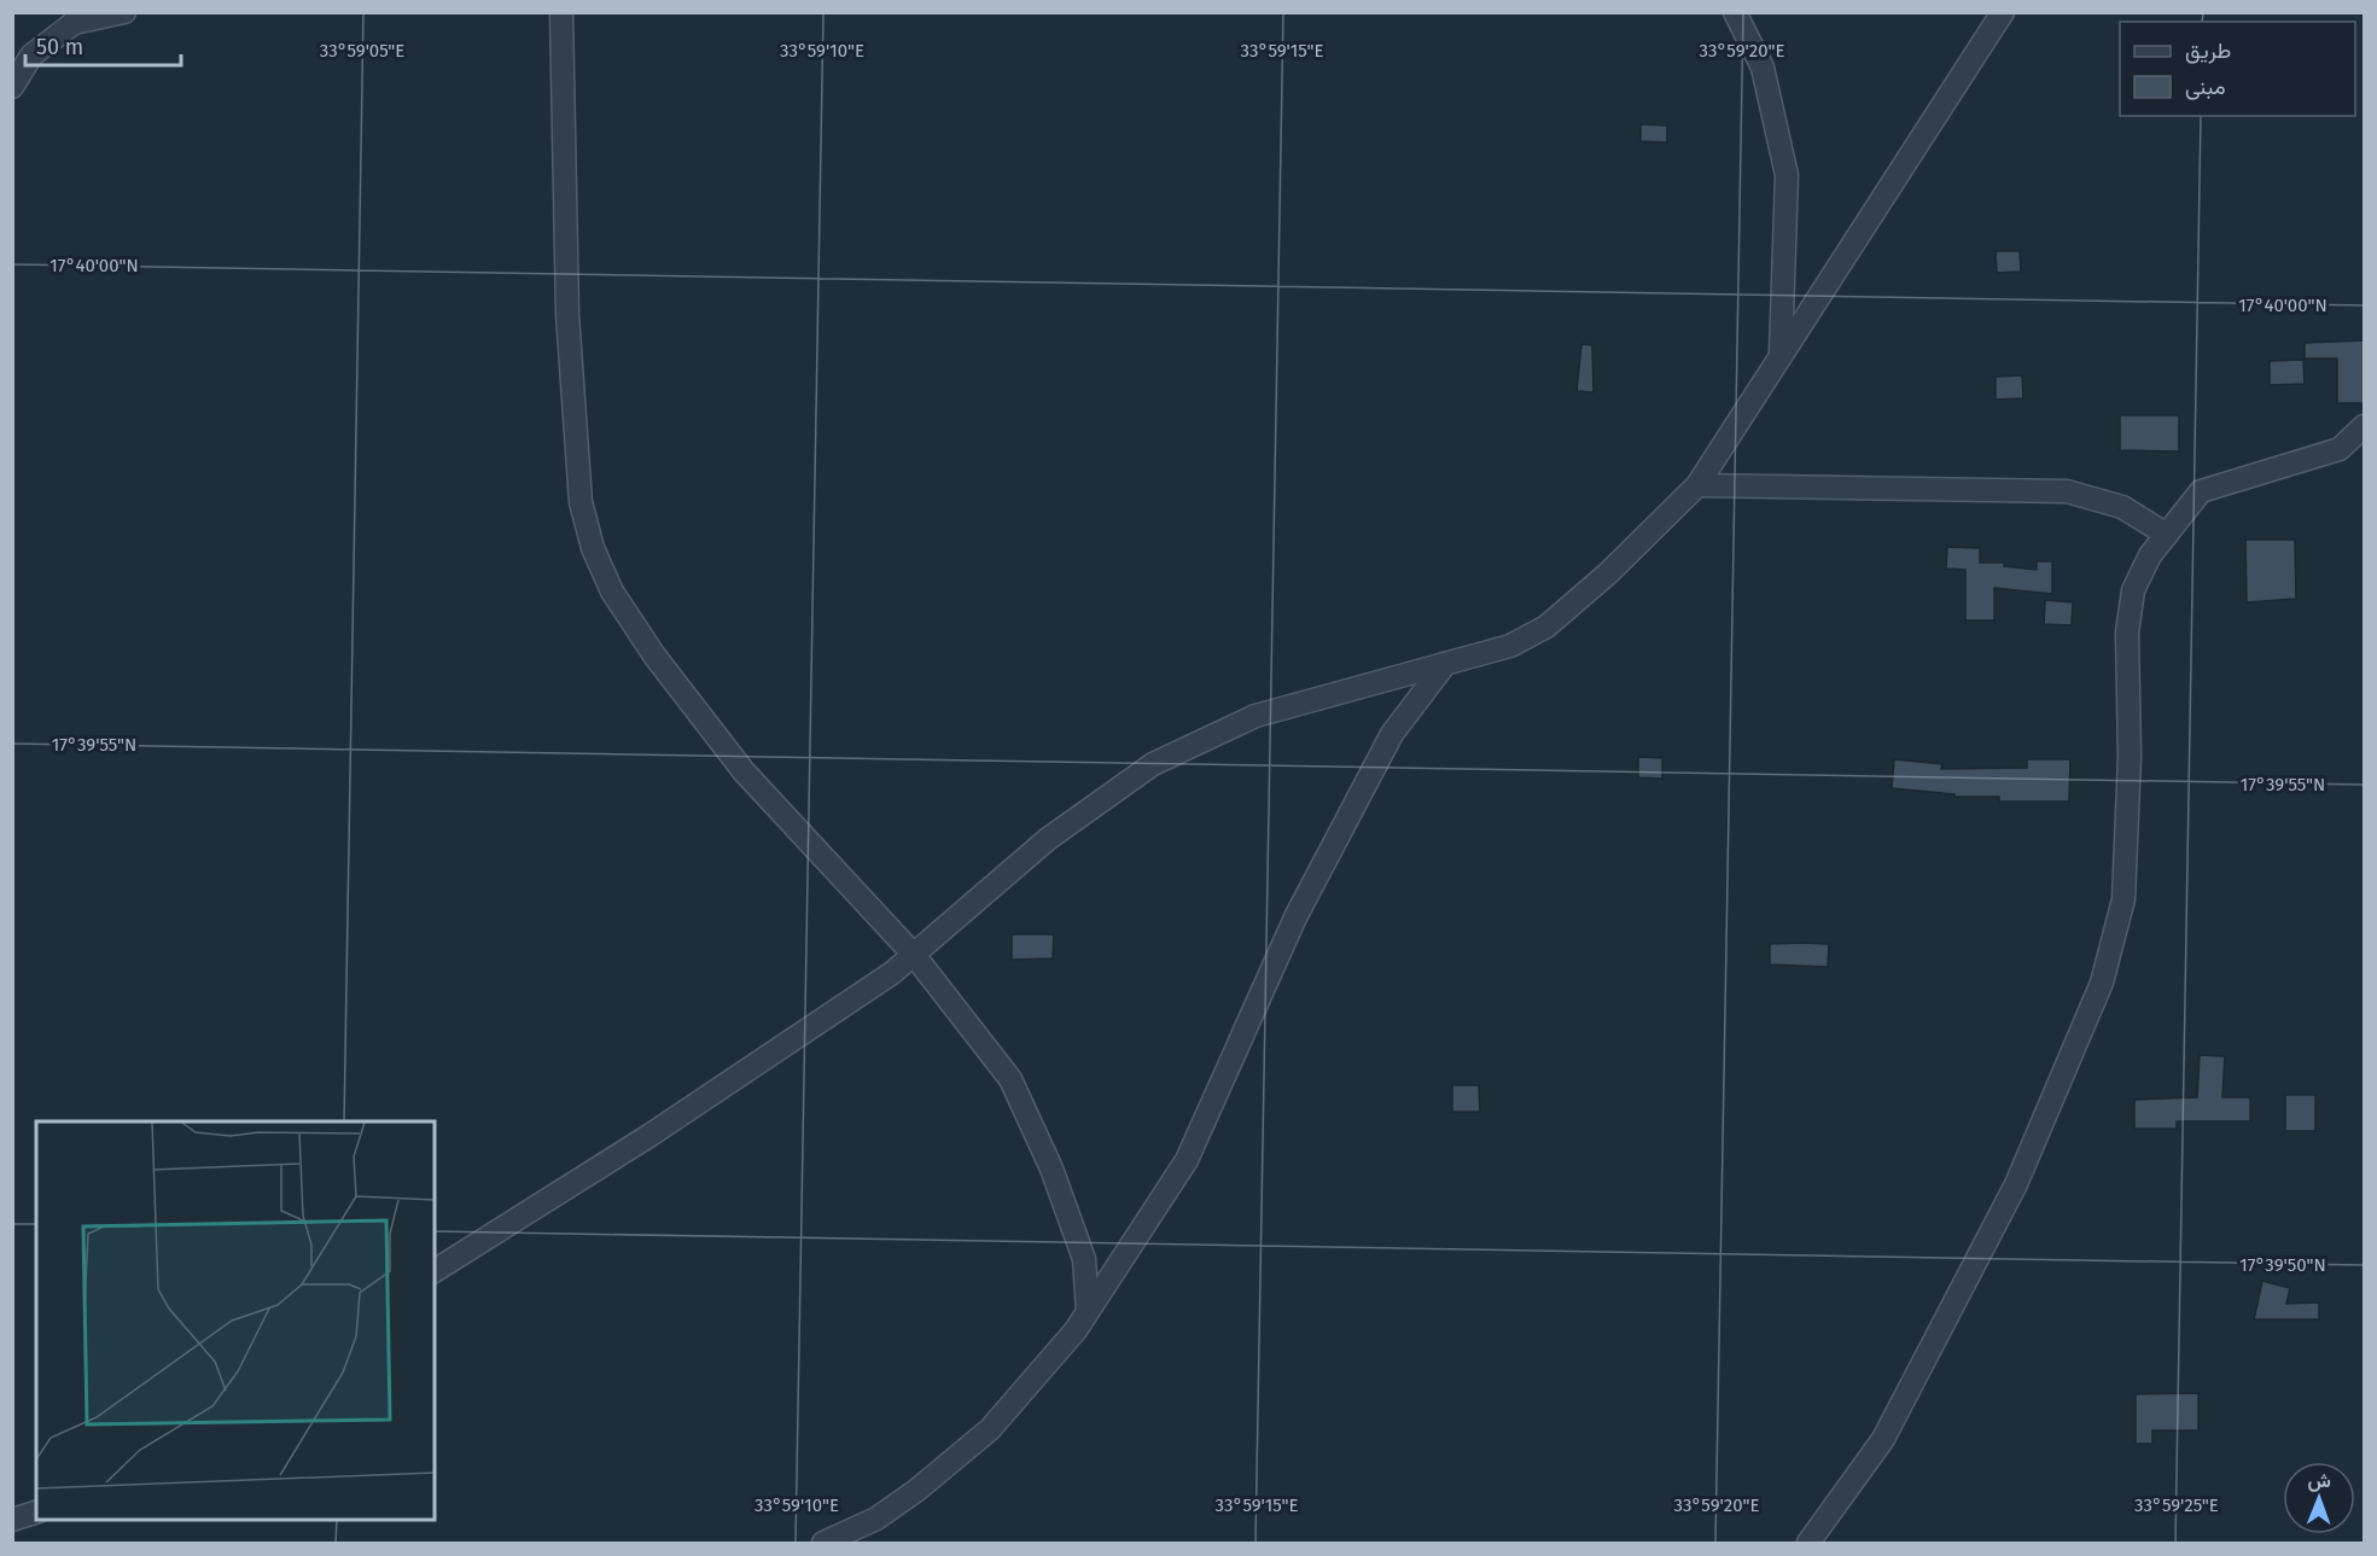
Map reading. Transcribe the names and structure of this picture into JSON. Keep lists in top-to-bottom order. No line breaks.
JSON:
{"legend":["طريق","مبنى"],"scale_bar":"50 m","north":"top","coordinates":["33°59'05\"E","33°59'10\"E","33°59'15\"E","33°59'20\"E","17°40'00\"N","17°39'55\"N","17°39'50\"N","33°59'25\"E"]}
